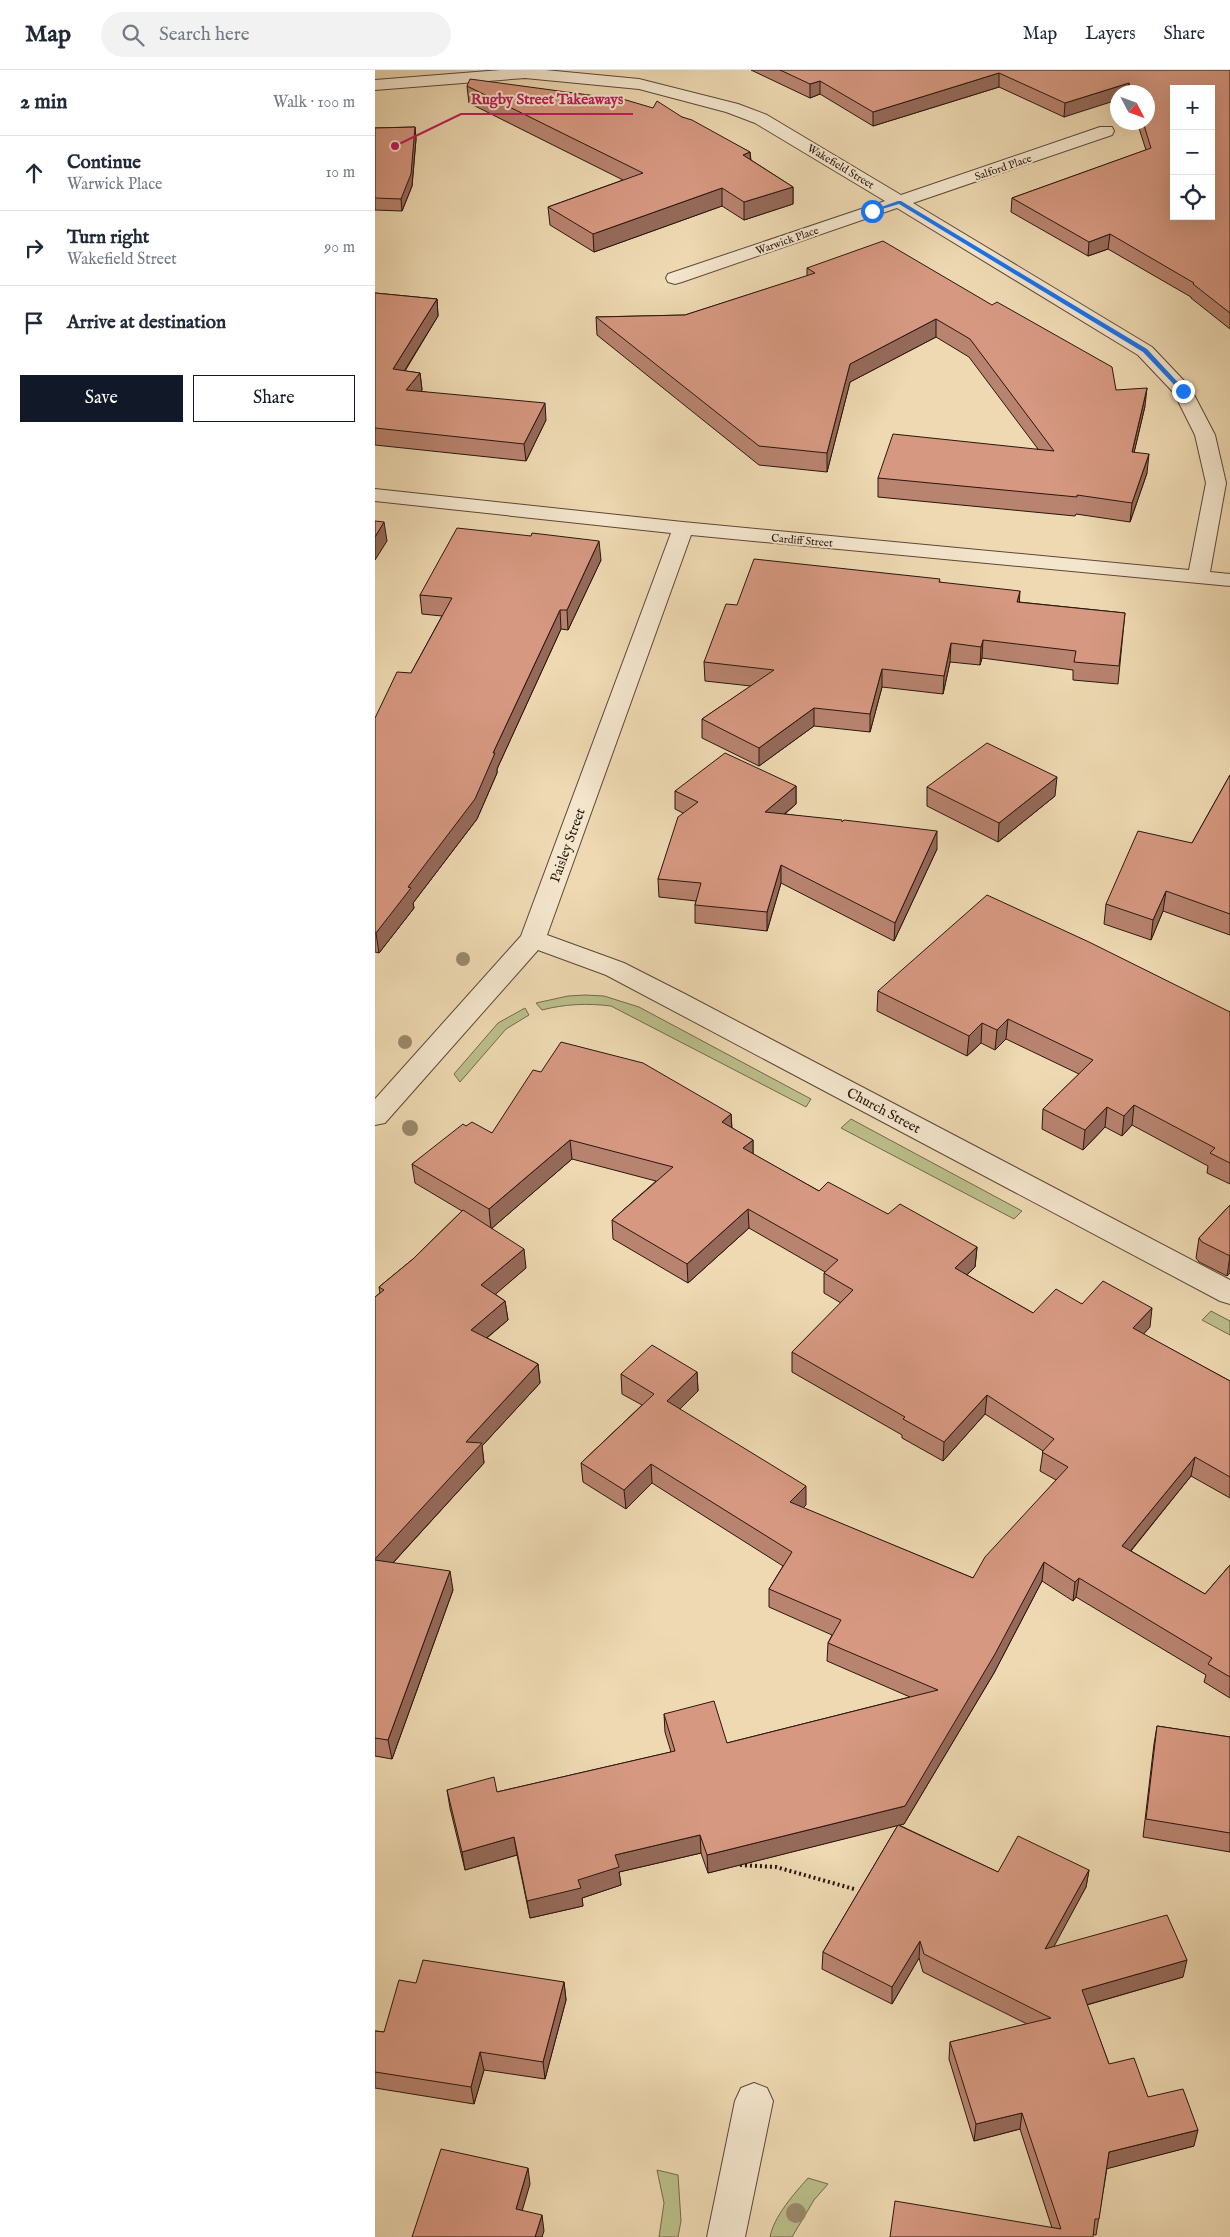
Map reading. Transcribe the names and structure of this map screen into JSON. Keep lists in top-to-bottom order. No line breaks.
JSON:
{"streets":{"street":["Wakefield Street","Salford Place","Warwick Place","Cardiff Street","Paisley Street","Church Street"]},"crossings":[["Wakefield Street","Salford Place"],["Wakefield Street","Warwick Place"],["Wakefield Street","Cardiff Street"],["Salford Place","Warwick Place"],["Cardiff Street","Paisley Street"],["Paisley Street","Church Street"]],"places":["Rugby Street Takeaways"],"north":"bottom right","page":{"header":"Map","search":"Search here","nav":["Map","Layers","Share"],"heading":["2 min","Walk · 100 m"],"map_buttons":["+","−"],"list":[["Continue","Warwick Place","10 m"],["Turn right","Wakefield Street","90 m"],"Arrive at destination"],"buttons":["Save","Share"]}}
